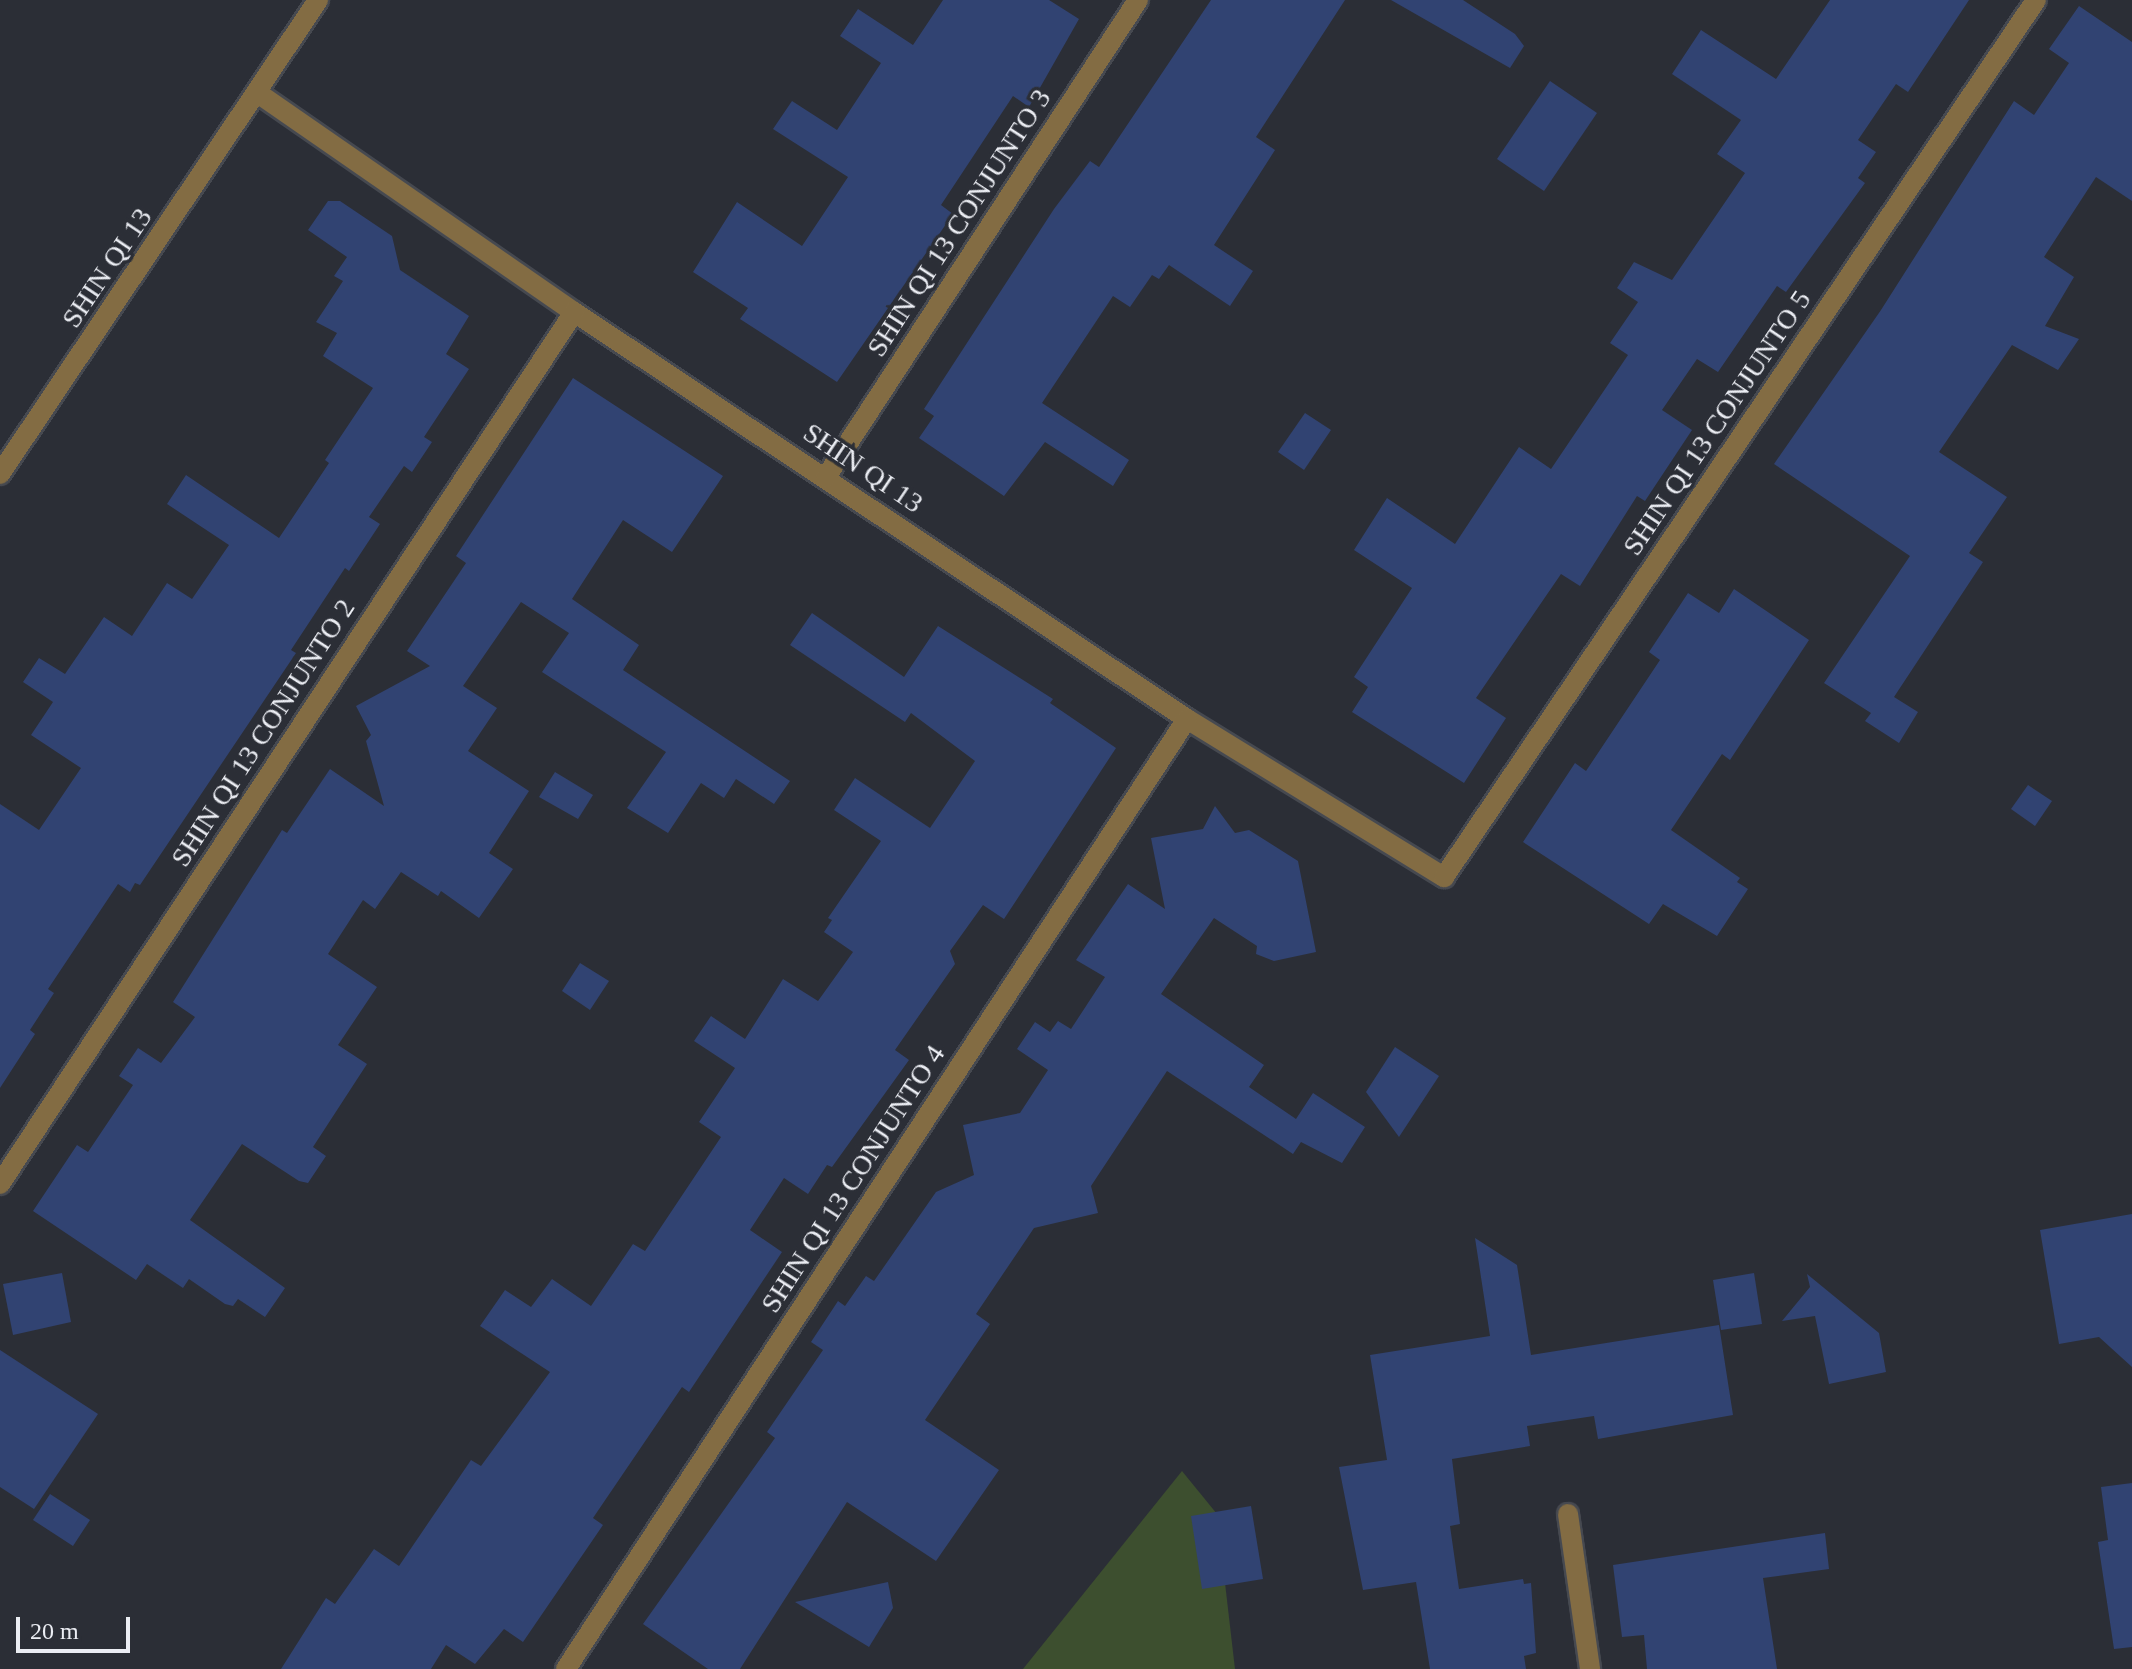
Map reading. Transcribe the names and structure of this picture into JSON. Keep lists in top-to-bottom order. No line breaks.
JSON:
{"streets":{"street":["SHIN QI 13 CONJUNTO 3","SHIN QI 13","SHIN QI 13 CONJUNTO 5","SHIN QI 13 CONJUNTO 2","SHIN QI 13 CONJUNTO 4"]},"crossings":[["SHIN QI 13 CONJUNTO 3","SHIN QI 13"],["SHIN QI 13","SHIN QI 13 CONJUNTO 5"],["SHIN QI 13","SHIN QI 13 CONJUNTO 2"],["SHIN QI 13","SHIN QI 13 CONJUNTO 4"]],"scale_bar":"20 m"}
